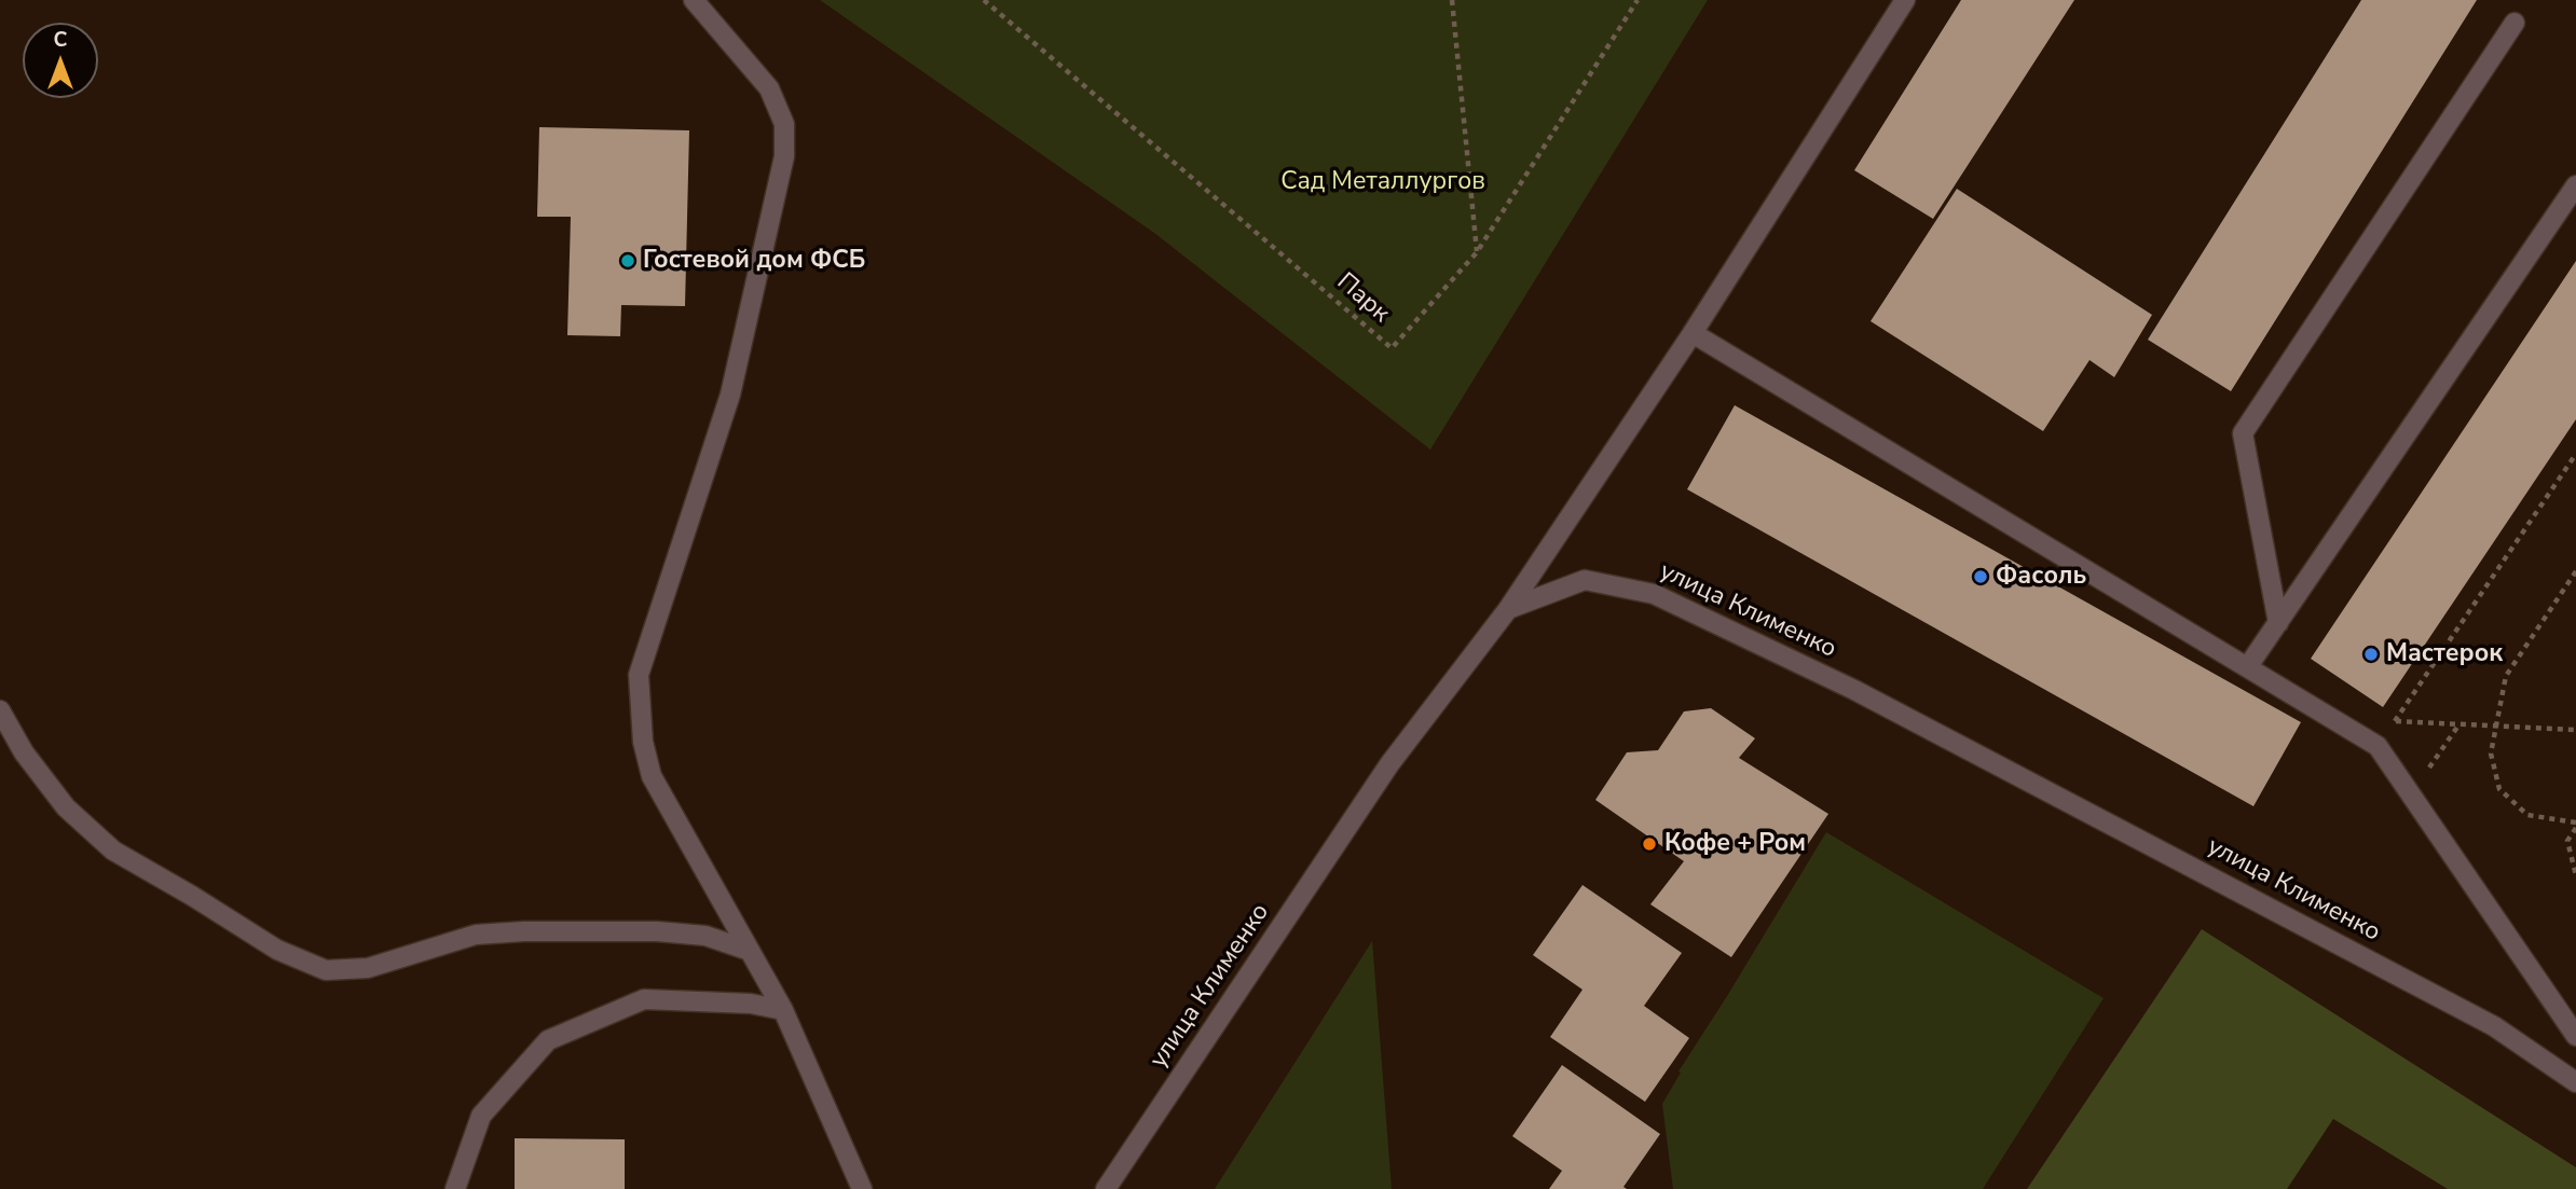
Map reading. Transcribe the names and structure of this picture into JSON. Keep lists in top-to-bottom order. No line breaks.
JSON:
{"streets":{"street":["улица Клименко"],"path":["Парк"]},"parks":["Сад Металлургов"],"places":["Гостевой дом ФСБ","Фасоль","Мастерок","Кофе + Ром"],"north":"top"}
